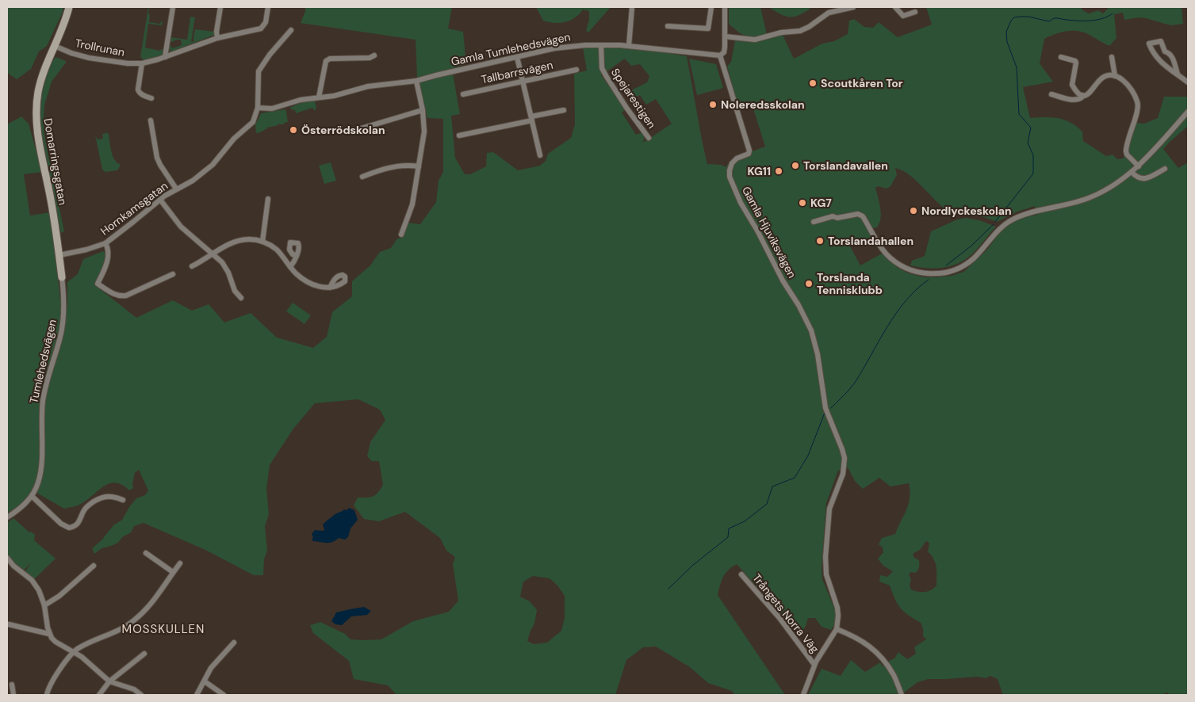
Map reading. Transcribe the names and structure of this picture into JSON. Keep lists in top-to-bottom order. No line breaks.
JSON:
{"streets":{"street":["Trollrunan","Gamla Tumlehedsvägen","Tallbarrsvägen","Spejarestigen","Domarringsgatan","Hornkamsgatan","Gamla Hjuviksvägen","Tumlehedsvägen","Trångets Norra Väg"]},"crossings":[["Trollrunan","Domarringsgatan"],["Gamla Tumlehedsvägen","Spejarestigen"],["Gamla Tumlehedsvägen","Hornkamsgatan"],["Gamla Tumlehedsvägen","Gamla Hjuviksvägen"],["Domarringsgatan","Hornkamsgatan"],["Domarringsgatan","Tumlehedsvägen"],["Gamla Hjuviksvägen","Trångets Norra Väg"]],"districts":["MOSSKULLEN"],"places":["Scoutkåren Tor","Noleredsskolan","Österrödskolan","Torslandavallen","KG11","KG7","Nordlyckeskolan","Torslandahallen","Torslanda Tennisklubb"]}
